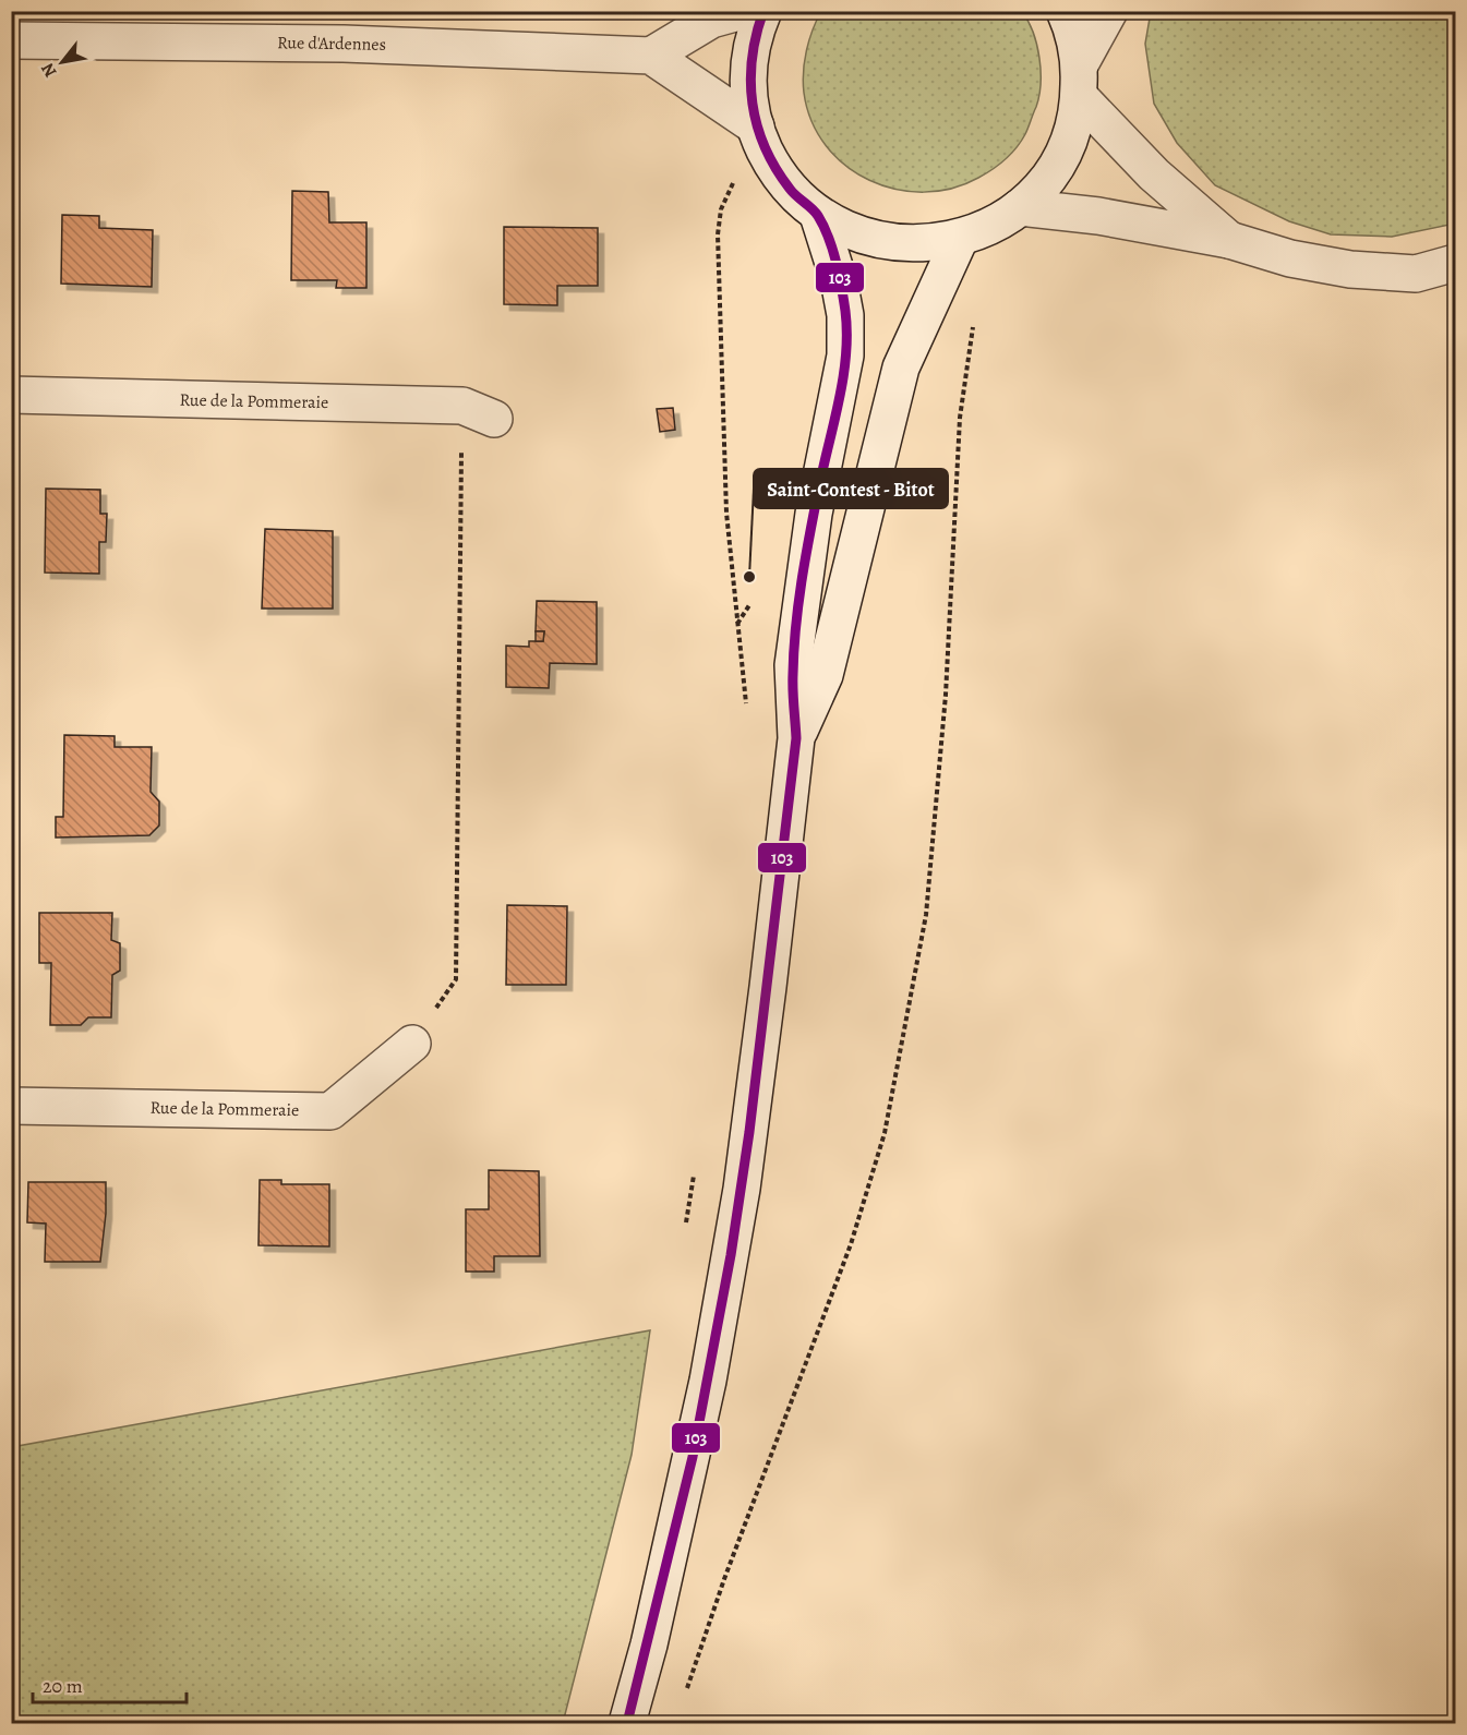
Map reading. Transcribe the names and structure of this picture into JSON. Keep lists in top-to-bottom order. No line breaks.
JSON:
{"streets":{"main road":["Rue d'Ardennes","Rue de la Pommeraie"]},"places":["Saint-Contest - Bitot"],"lines":["transit line 103"],"scale_bar":"20 m","north":"bottom left"}
